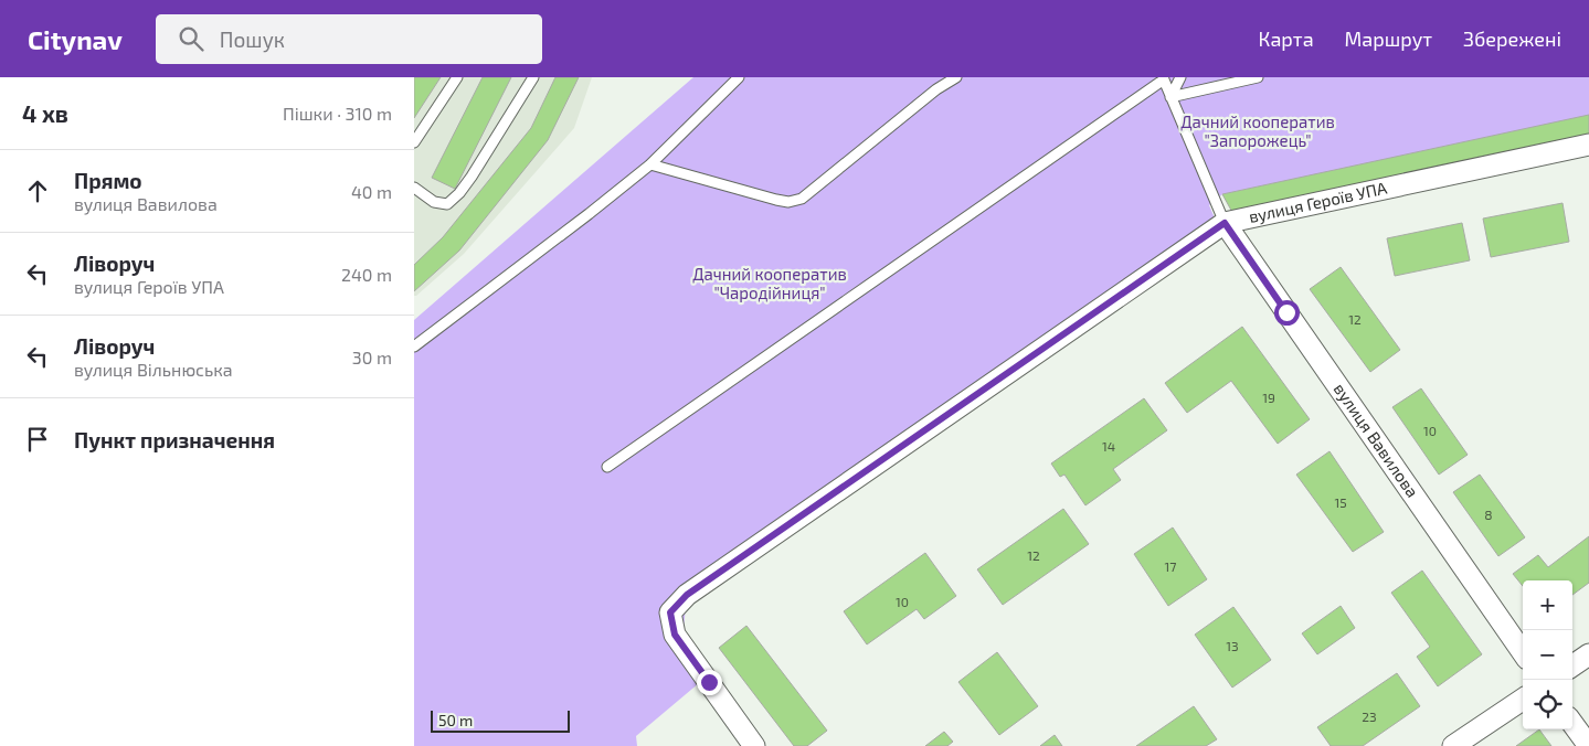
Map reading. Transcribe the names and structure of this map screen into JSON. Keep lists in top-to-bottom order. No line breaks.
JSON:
{"streets":{"street":["вулиця Героїв УПА","вулиця Вавилова"]},"crossings":[["вулиця Героїв УПА","вулиця Вавилова"]],"parks":["Дачний кооператив \"Запорожець\"","Дачний кооператив \"Чародійниця\""],"house_numbers":["12","19","10","14","15","8","12","17","10","13","23"],"scale_bar":"50 m","page":{"header":"Citynav","search":"Пошук","nav":["Карта","Маршрут","Збережені"],"heading":["4 хв","Пішки · 310 m"],"list":[["Прямо","вулиця Вавилова","40 m"],["Ліворуч","вулиця Героїв УПА","240 m"],["Ліворуч","вулиця Вільнюська","30 m"],"Пункт призначення"],"map_buttons":["+","−"],"scale":"50 m"}}
